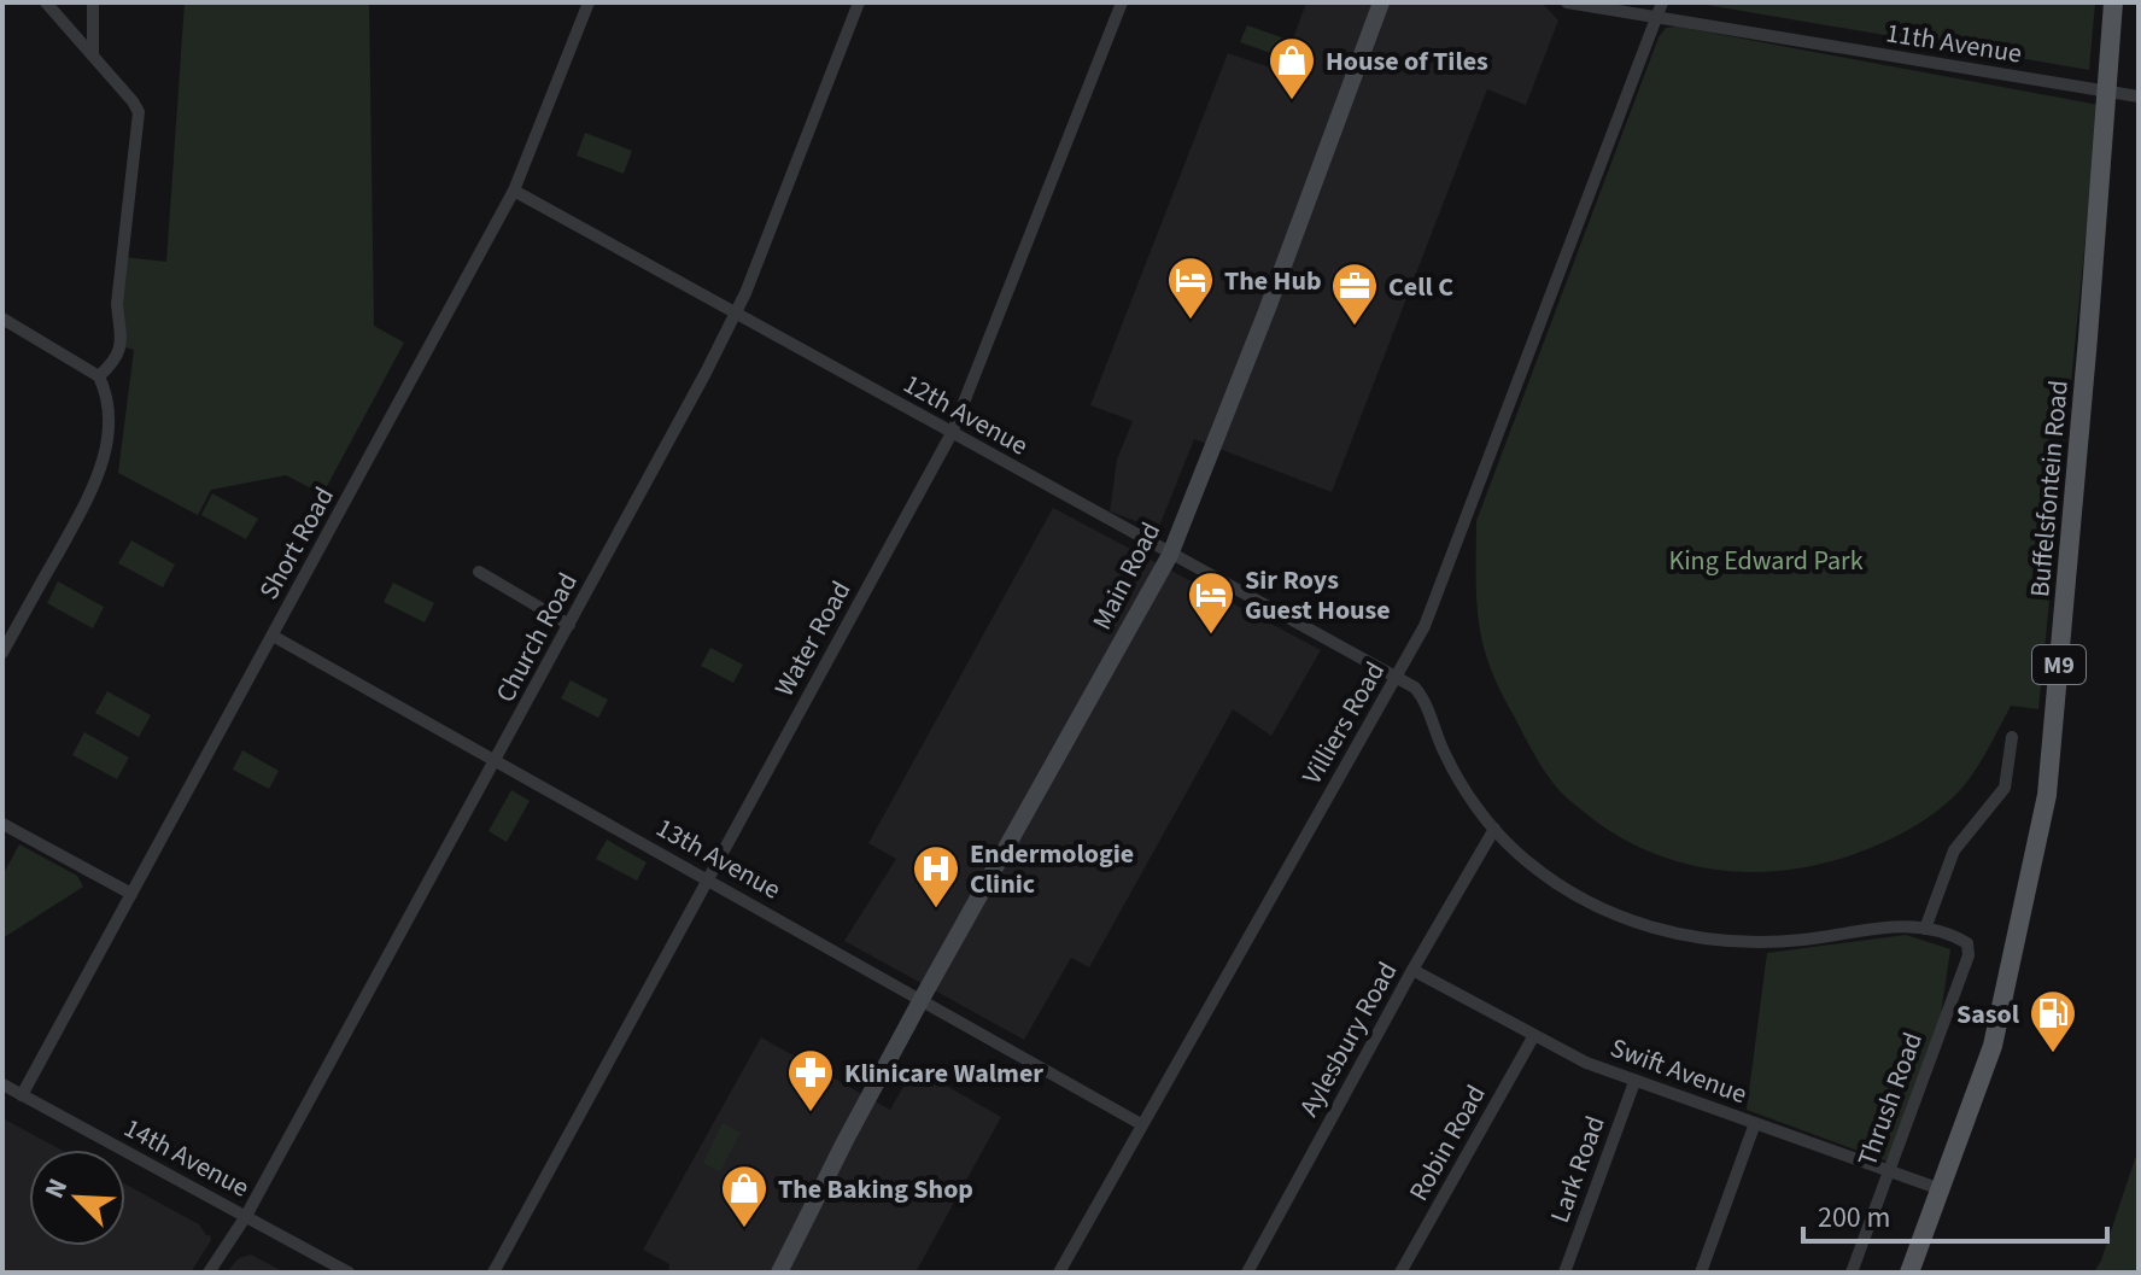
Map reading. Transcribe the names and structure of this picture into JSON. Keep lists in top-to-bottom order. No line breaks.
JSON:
{"streets":{"main road":["Buffelsfontein Road","Main Road","M9"],"street":["11th Avenue","12th Avenue","Short Road","Church Road","Water Road","Villiers Road","13th Avenue","Aylesbury Road","Swift Avenue","Thrush Road","Robin Road","14th Avenue","Lark Road"]},"crossings":[["11th Avenue","Buffelsfontein Road"],["11th Avenue","Villiers Road"],["12th Avenue","Short Road"],["12th Avenue","Main Road"],["12th Avenue","Church Road"],["12th Avenue","Water Road"],["12th Avenue","Villiers Road"],["12th Avenue","Aylesbury Road"],["12th Avenue","Thrush Road"],["Buffelsfontein Road","Swift Avenue"],["Short Road","13th Avenue"],["Short Road","14th Avenue"],["Main Road","13th Avenue"],["Church Road","13th Avenue"],["Church Road","14th Avenue"],["Water Road","13th Avenue"],["Villiers Road","13th Avenue"],["Aylesbury Road","Swift Avenue"],["Swift Avenue","Thrush Road"],["Swift Avenue","Robin Road"],["Swift Avenue","Lark Road"]],"parks":["King Edward Park"],"places":{"shop":["House of Tiles","The Baking Shop"],"hotel":["The Hub","Sir Roys Guest House"],"office":["Cell C"],"hospital":["Endermologie Clinic"],"fuel station":["Sasol"],"pharmacy":["Klinicare Walmer"]},"scale_bar":"200 m","north":"top left"}
